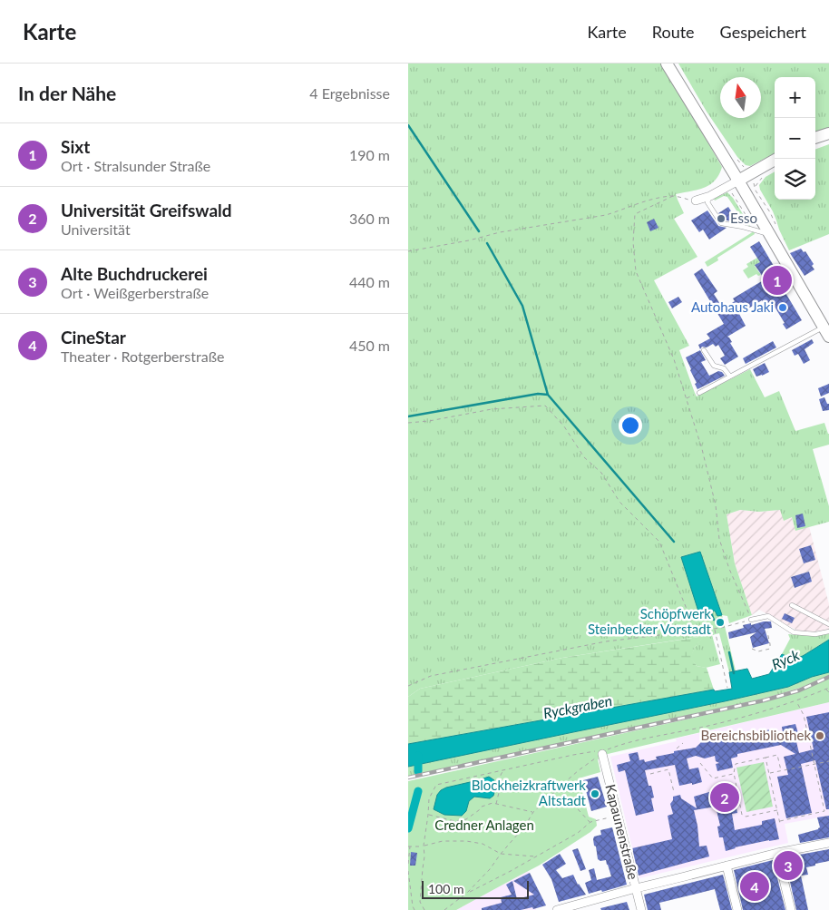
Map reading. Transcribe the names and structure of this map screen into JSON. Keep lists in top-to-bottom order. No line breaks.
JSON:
{"streets":{"street":["Kapaunenstraße"]},"water":["Ryck","Ryckgraben"],"parks":["Credner Anlagen"],"places":["Esso","Autohaus Jaki","Schöpfwerk Steinbecker Vorstadt","Bereichsbibliothek","Blockheizkraftwerk Altstadt"],"scale_bar":"100 m","north":"top","page":{"header":"Karte","nav":["Karte","Route","Gespeichert"],"heading":["In der Nähe","4 Ergebnisse"],"map_buttons":["+","−"],"list":[{"mark":"1","name":"Sixt","note":"Ort · Stralsunder Straße","value":"190 m"},{"mark":"2","name":"Universität Greifswald","note":"Universität","value":"360 m"},{"mark":"3","name":"Alte Buchdruckerei","note":"Ort · Weißgerberstraße","value":"440 m"},{"mark":"4","name":"CineStar","note":"Theater · Rotgerberstraße","value":"450 m"}],"pins":["1","2","3","4"],"scale":"100 m"}}
